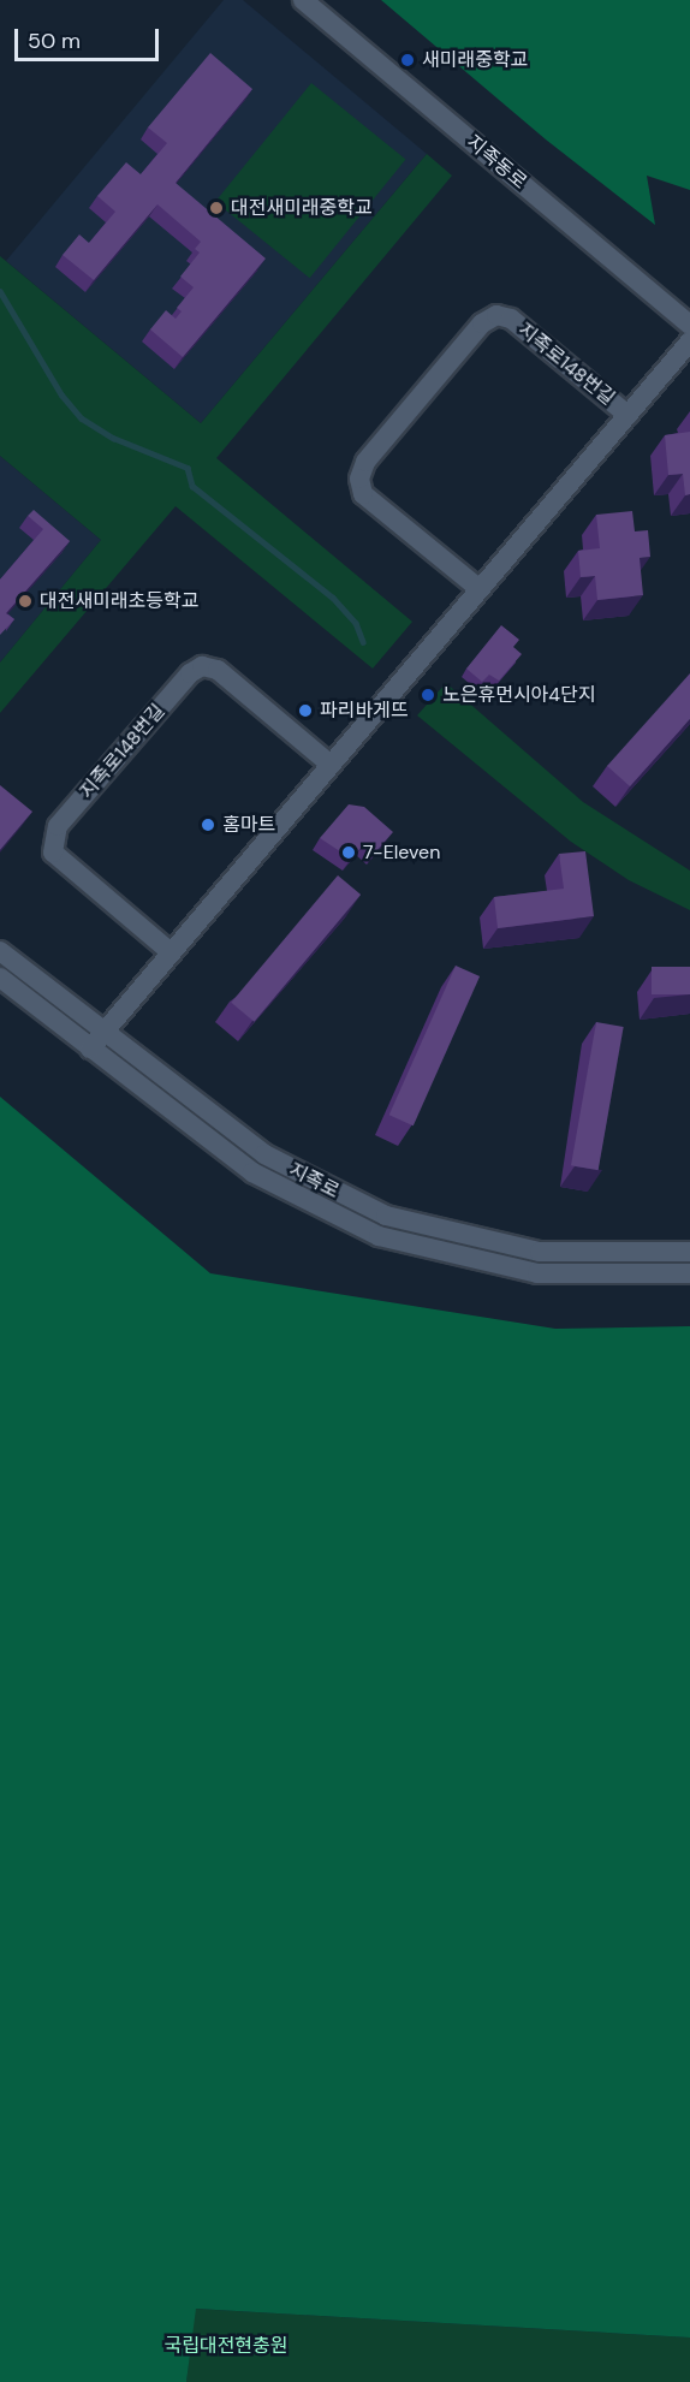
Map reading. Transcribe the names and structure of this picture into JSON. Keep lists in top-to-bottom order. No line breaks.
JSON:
{"streets":{"street":["지족동로","지족로148번길","지족로"]},"crossings":[["지족로148번길","지족로"]],"parks":["국립대전현충원"],"places":["새미래중학교","대전새미래중학교","대전새미래초등학교","노은휴먼시아4단지","파리바게뜨","홈마트","7-Eleven"],"scale_bar":"50 m"}
